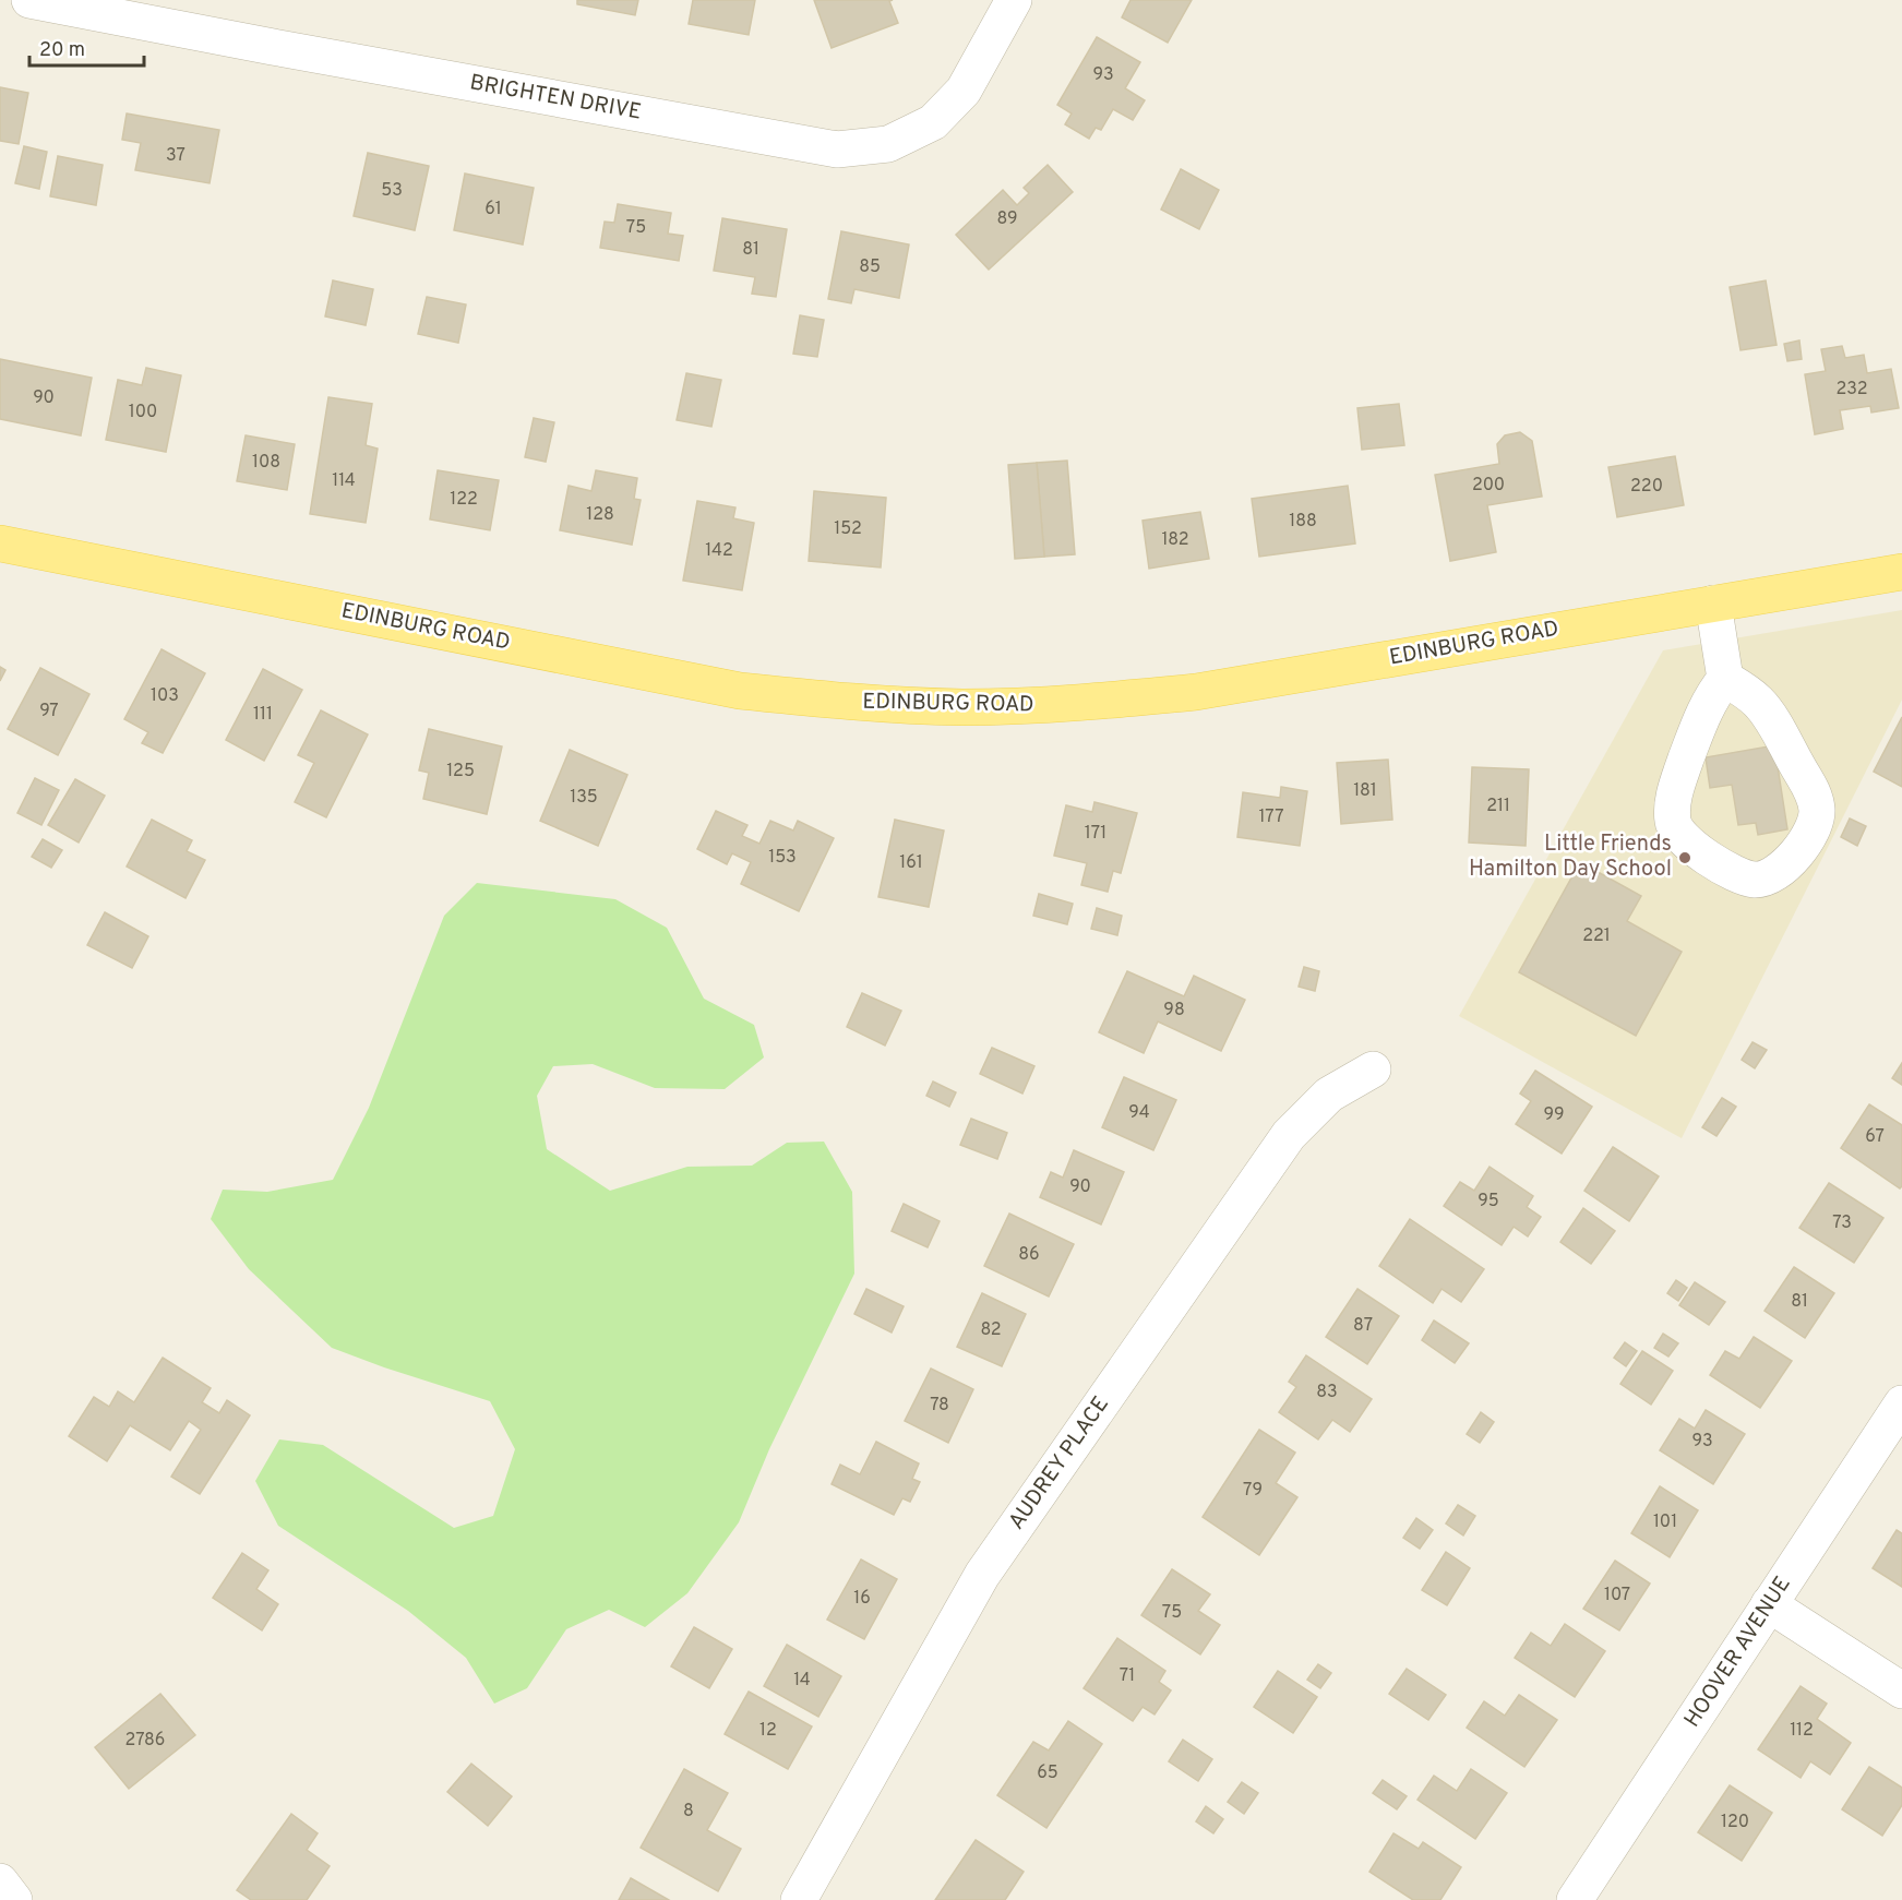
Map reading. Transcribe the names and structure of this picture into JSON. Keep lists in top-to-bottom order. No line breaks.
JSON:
{"streets":{"main road":["EDINBURG ROAD"],"street":["BRIGHTEN DRIVE","AUDREY PLACE","HOOVER AVENUE"]},"places":["Little Friends Hamilton Day School"],"house_numbers":["93","37","53","61","89","75","81","85","232","90","100","108","114","200","220","122","128","188","152","182","142","103","97","111","125","181","135","211","177","171","153","161","221","98","94","99","67","90","95","73","86","81","87","82","83","78","93","79","101","107","16","75","71","14","12","112","2786","65","8","120"],"scale_bar":"20 m"}
